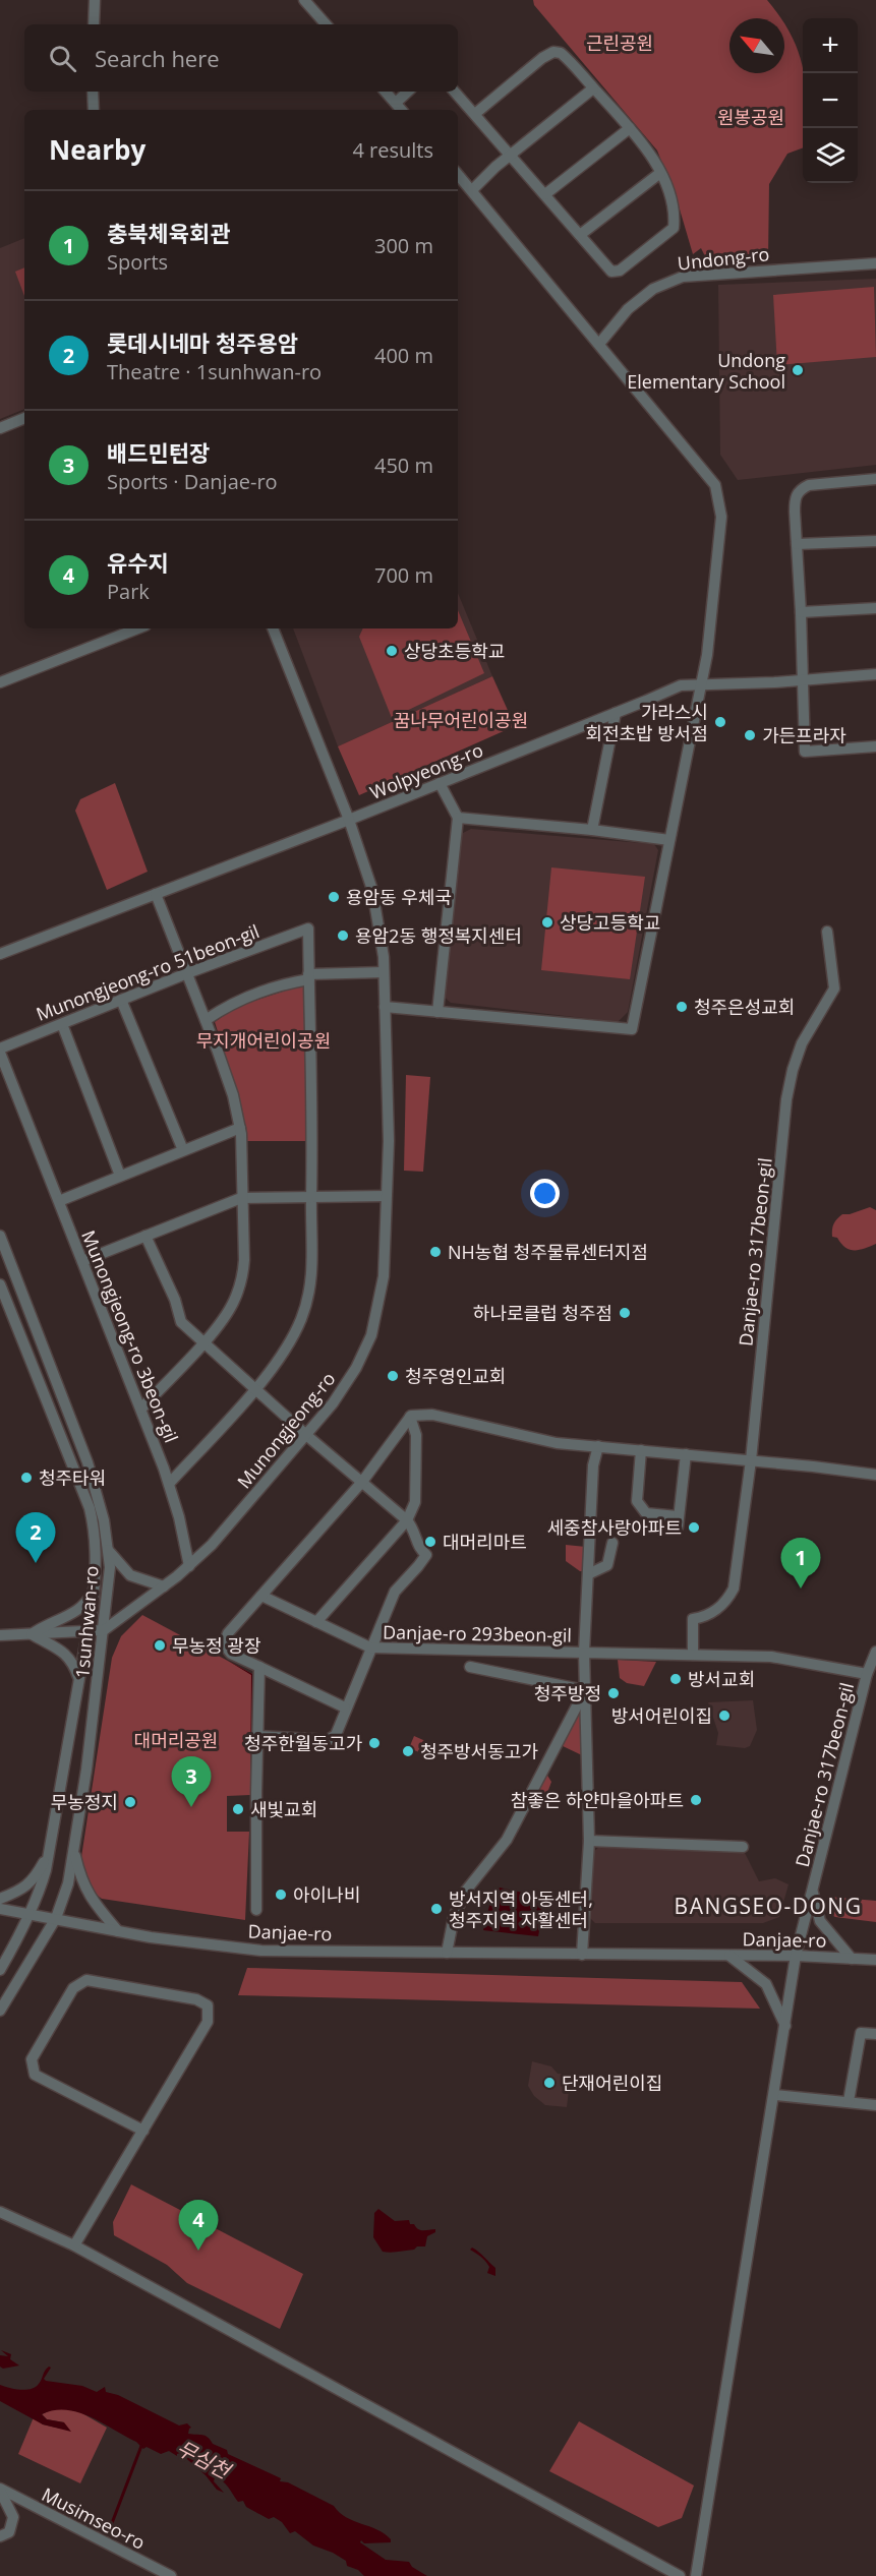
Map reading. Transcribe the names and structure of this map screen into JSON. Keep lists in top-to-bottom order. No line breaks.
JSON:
{"streets":{"street":["Undong-ro","Wolpyeong-ro","Munongjeong-ro 51beon-gil","Danjae-ro 317beon-gil","Munongjeong-ro 3beon-gil","Munongjeong-ro","1sunhwan-ro","Danjae-ro 293beon-gil","Danjae-ro","Musimseo-ro"]},"crossings":[["Wolpyeong-ro","Munongjeong-ro"],["Munongjeong-ro 51beon-gil","Munongjeong-ro 3beon-gil"],["Danjae-ro 317beon-gil","Danjae-ro 293beon-gil"],["Danjae-ro 317beon-gil","Danjae-ro"],["Munongjeong-ro 3beon-gil","Munongjeong-ro"],["Munongjeong-ro","1sunhwan-ro"],["1sunhwan-ro","Danjae-ro"],["Danjae-ro 293beon-gil","Danjae-ro"]],"districts":["BANGSEO-DONG"],"water":["무심천"],"parks":["근린공원","원봉공원","꿈나무어린이공원","무지개어린이공원","대머리공원"],"places":["Undong Elementary School","상당초등학교","가라스시 회전초밥 방서점","가든프라자","용암동 우체국","상당고등학교","용암2동 행정복지센터","청주은성교회","NH농협 청주물류센터지점","하나로클럽 청주점","청주영인교회","청주타워","세중참사랑아파트","대머리마트","무농정 광장","방서교회","청주방정","방서어린이집","청주한월동고가","청주방서동고가","참좋은 하얀마을아파트","무농정지","새빛교회","아이나비","방서지역 아동센터, 청주지역 자활센터","단재어린이집"],"north":"top left","page":{"map_buttons":["+","−"],"search":"Search here","heading":["Nearby","4 results"],"list":[{"mark":"1","name":"충북체육회관","note":"Sports","value":"300 m"},{"mark":"2","name":"롯데시네마 청주용암","note":"Theatre · 1sunhwan-ro","value":"400 m"},{"mark":"3","name":"배드민턴장","note":"Sports · Danjae-ro","value":"450 m"},{"mark":"4","name":"유수지","note":"Park","value":"700 m"}],"pins":["2","1","3","4"]}}
